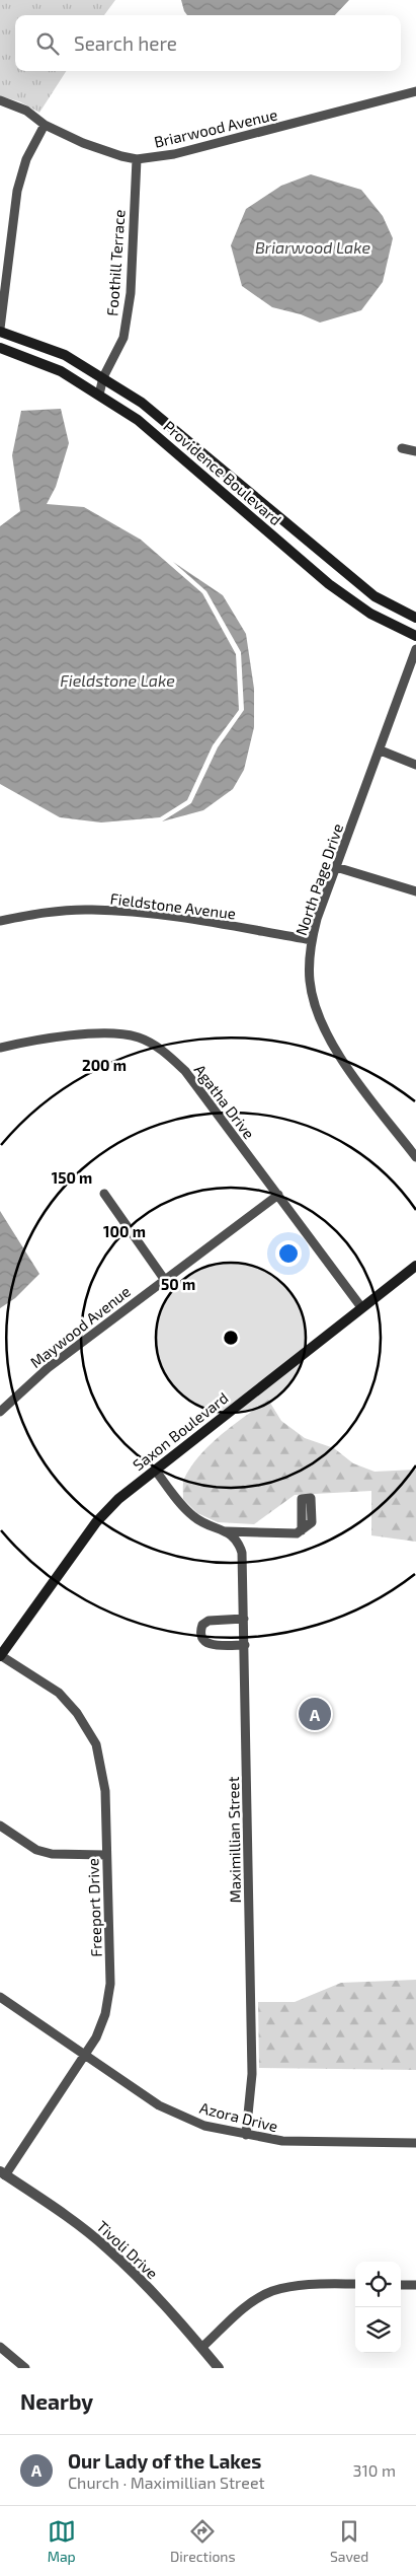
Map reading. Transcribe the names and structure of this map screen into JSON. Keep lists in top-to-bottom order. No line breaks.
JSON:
{"streets":{"main road":["Providence Boulevard","Saxon Boulevard"],"street":["Briarwood Avenue","Foothill Terrace","North Page Drive","Fieldstone Avenue","Agatha Drive","Maywood Avenue","Maximillian Street","Freeport Drive","Azora Drive","Tivoli Drive"]},"crossings":[["Briarwood Avenue","Foothill Terrace"],["Foothill Terrace","Providence Boulevard"],["North Page Drive","Fieldstone Avenue"],["Agatha Drive","Maywood Avenue"],["Agatha Drive","Saxon Boulevard"],["Saxon Boulevard","Freeport Drive"],["Maximillian Street","Azora Drive"],["Freeport Drive","Azora Drive"],["Freeport Drive","Tivoli Drive"]],"water":["Briarwood Lake","Fieldstone Lake"],"page":{"search":"Search here","pins":"A","heading":"Nearby","list":[{"mark":"A","name":"Our Lady of the Lakes","note":"Church · Maximillian Street","value":"310 m"}],"nav":["Map","Directions","Saved"]},"rings":["200 m","150 m","100 m","50 m"]}
